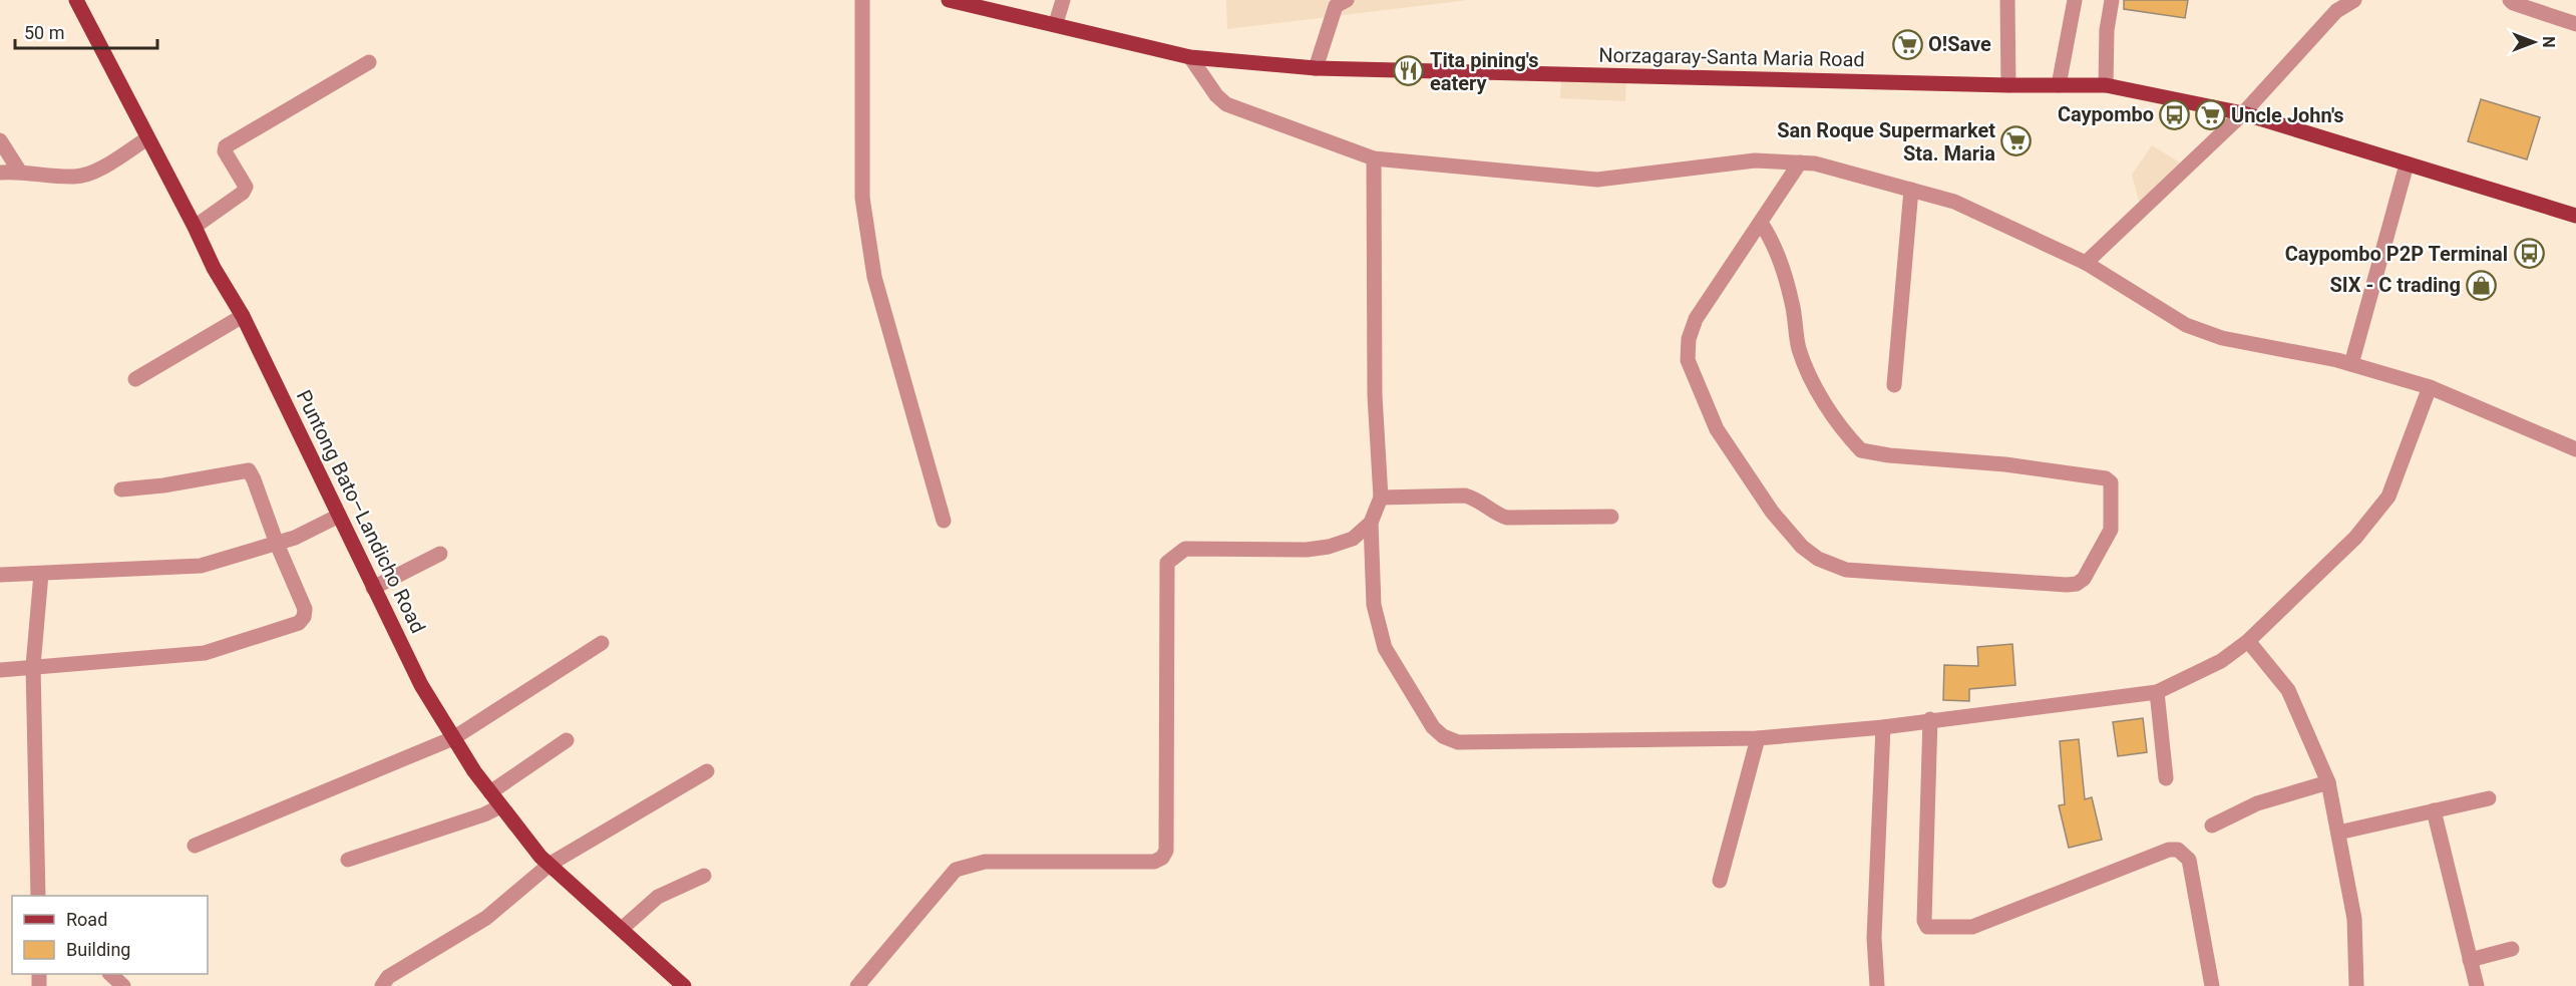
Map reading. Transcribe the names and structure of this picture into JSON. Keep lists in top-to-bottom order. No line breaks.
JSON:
{"streets":{"main road":["Norzagaray-Santa Maria Road","Puntong Bato–Landicho Road"]},"places":{"supermarket":["O!Save","Uncle John's","San Roque Supermarket Sta. Maria"],"restaurant":["Tita pining's eatery"],"bus stop":["Caypombo","Caypombo P2P Terminal"],"shop":["SIX - C trading"]},"legend":["Road","Building"],"scale_bar":"50 m","north":"right"}
